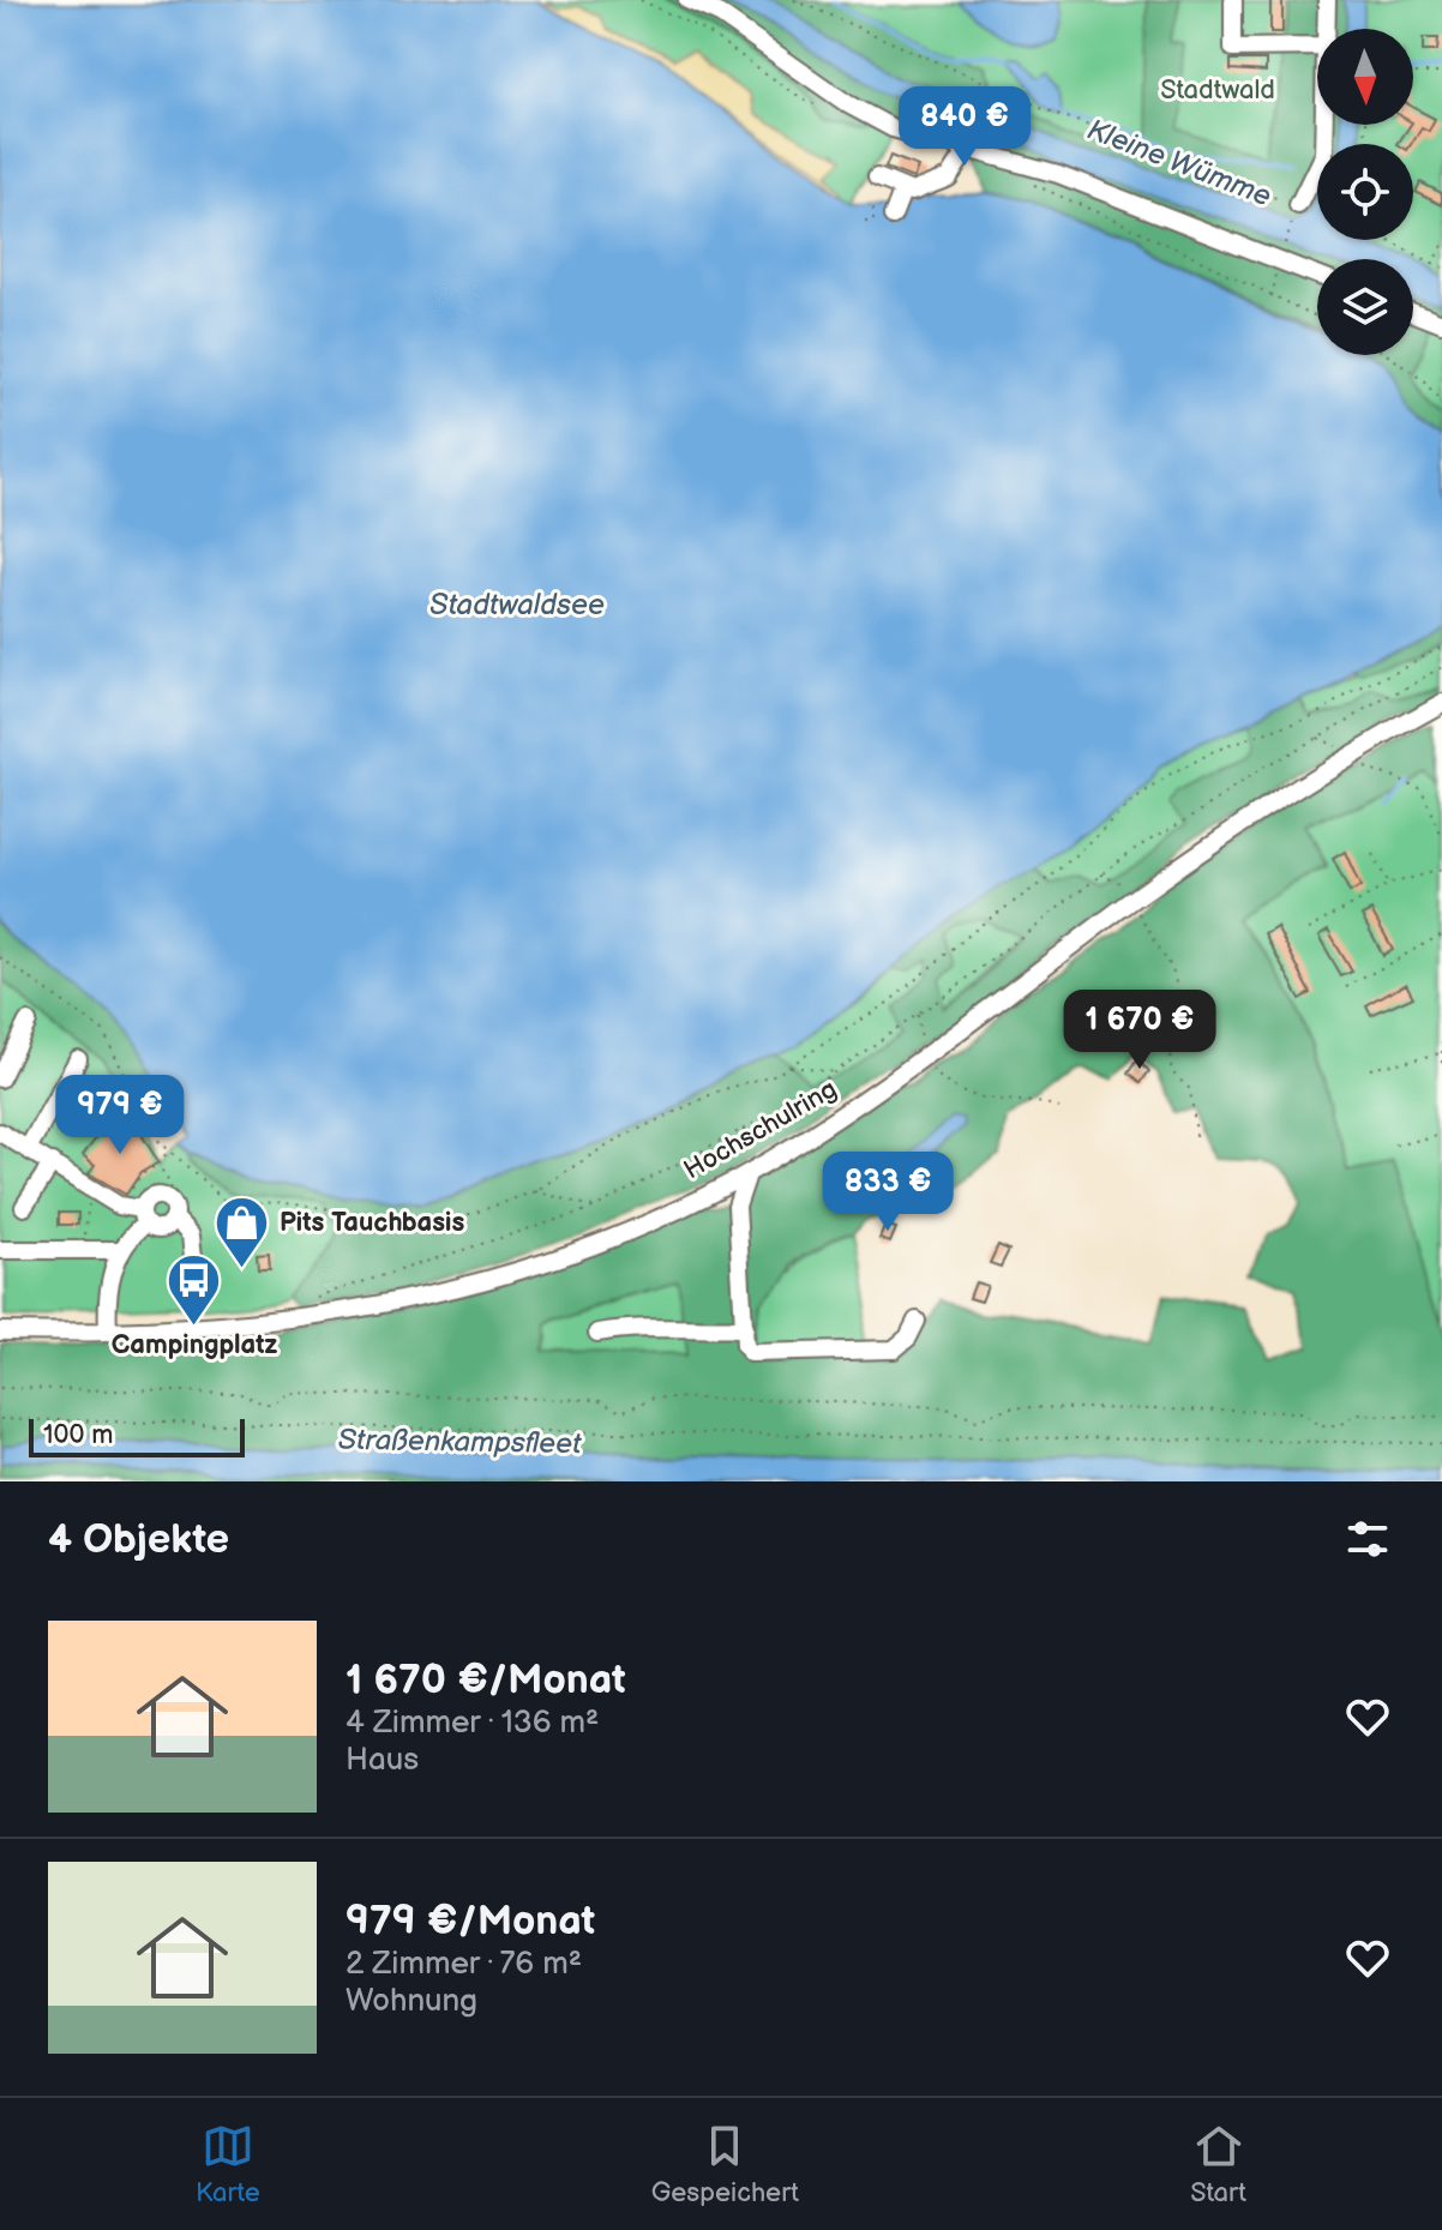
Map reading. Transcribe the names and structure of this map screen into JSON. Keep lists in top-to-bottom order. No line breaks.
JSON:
{"streets":{"street":["Hochschulring"]},"water":["Kleine Wümme","Stadtwaldsee","Straßenkampsfleet"],"parks":["Stadtwald"],"places":{"shop":["Pits Tauchbasis"],"bus stop":["Campingplatz"]},"scale_bar":"100 m","north":"bottom","page":{"price":["840 €","1 670 €","979 €","833 €"],"scale":"100 m","heading":"4 Objekte","list":[{"name":"1 670 €/Monat","note":"4 Zimmer · 136 m² · Haus"},{"name":"979 €/Monat","note":"2 Zimmer · 76 m² · Wohnung"}],"tabs":["Karte","Gespeichert","Start"]}}
